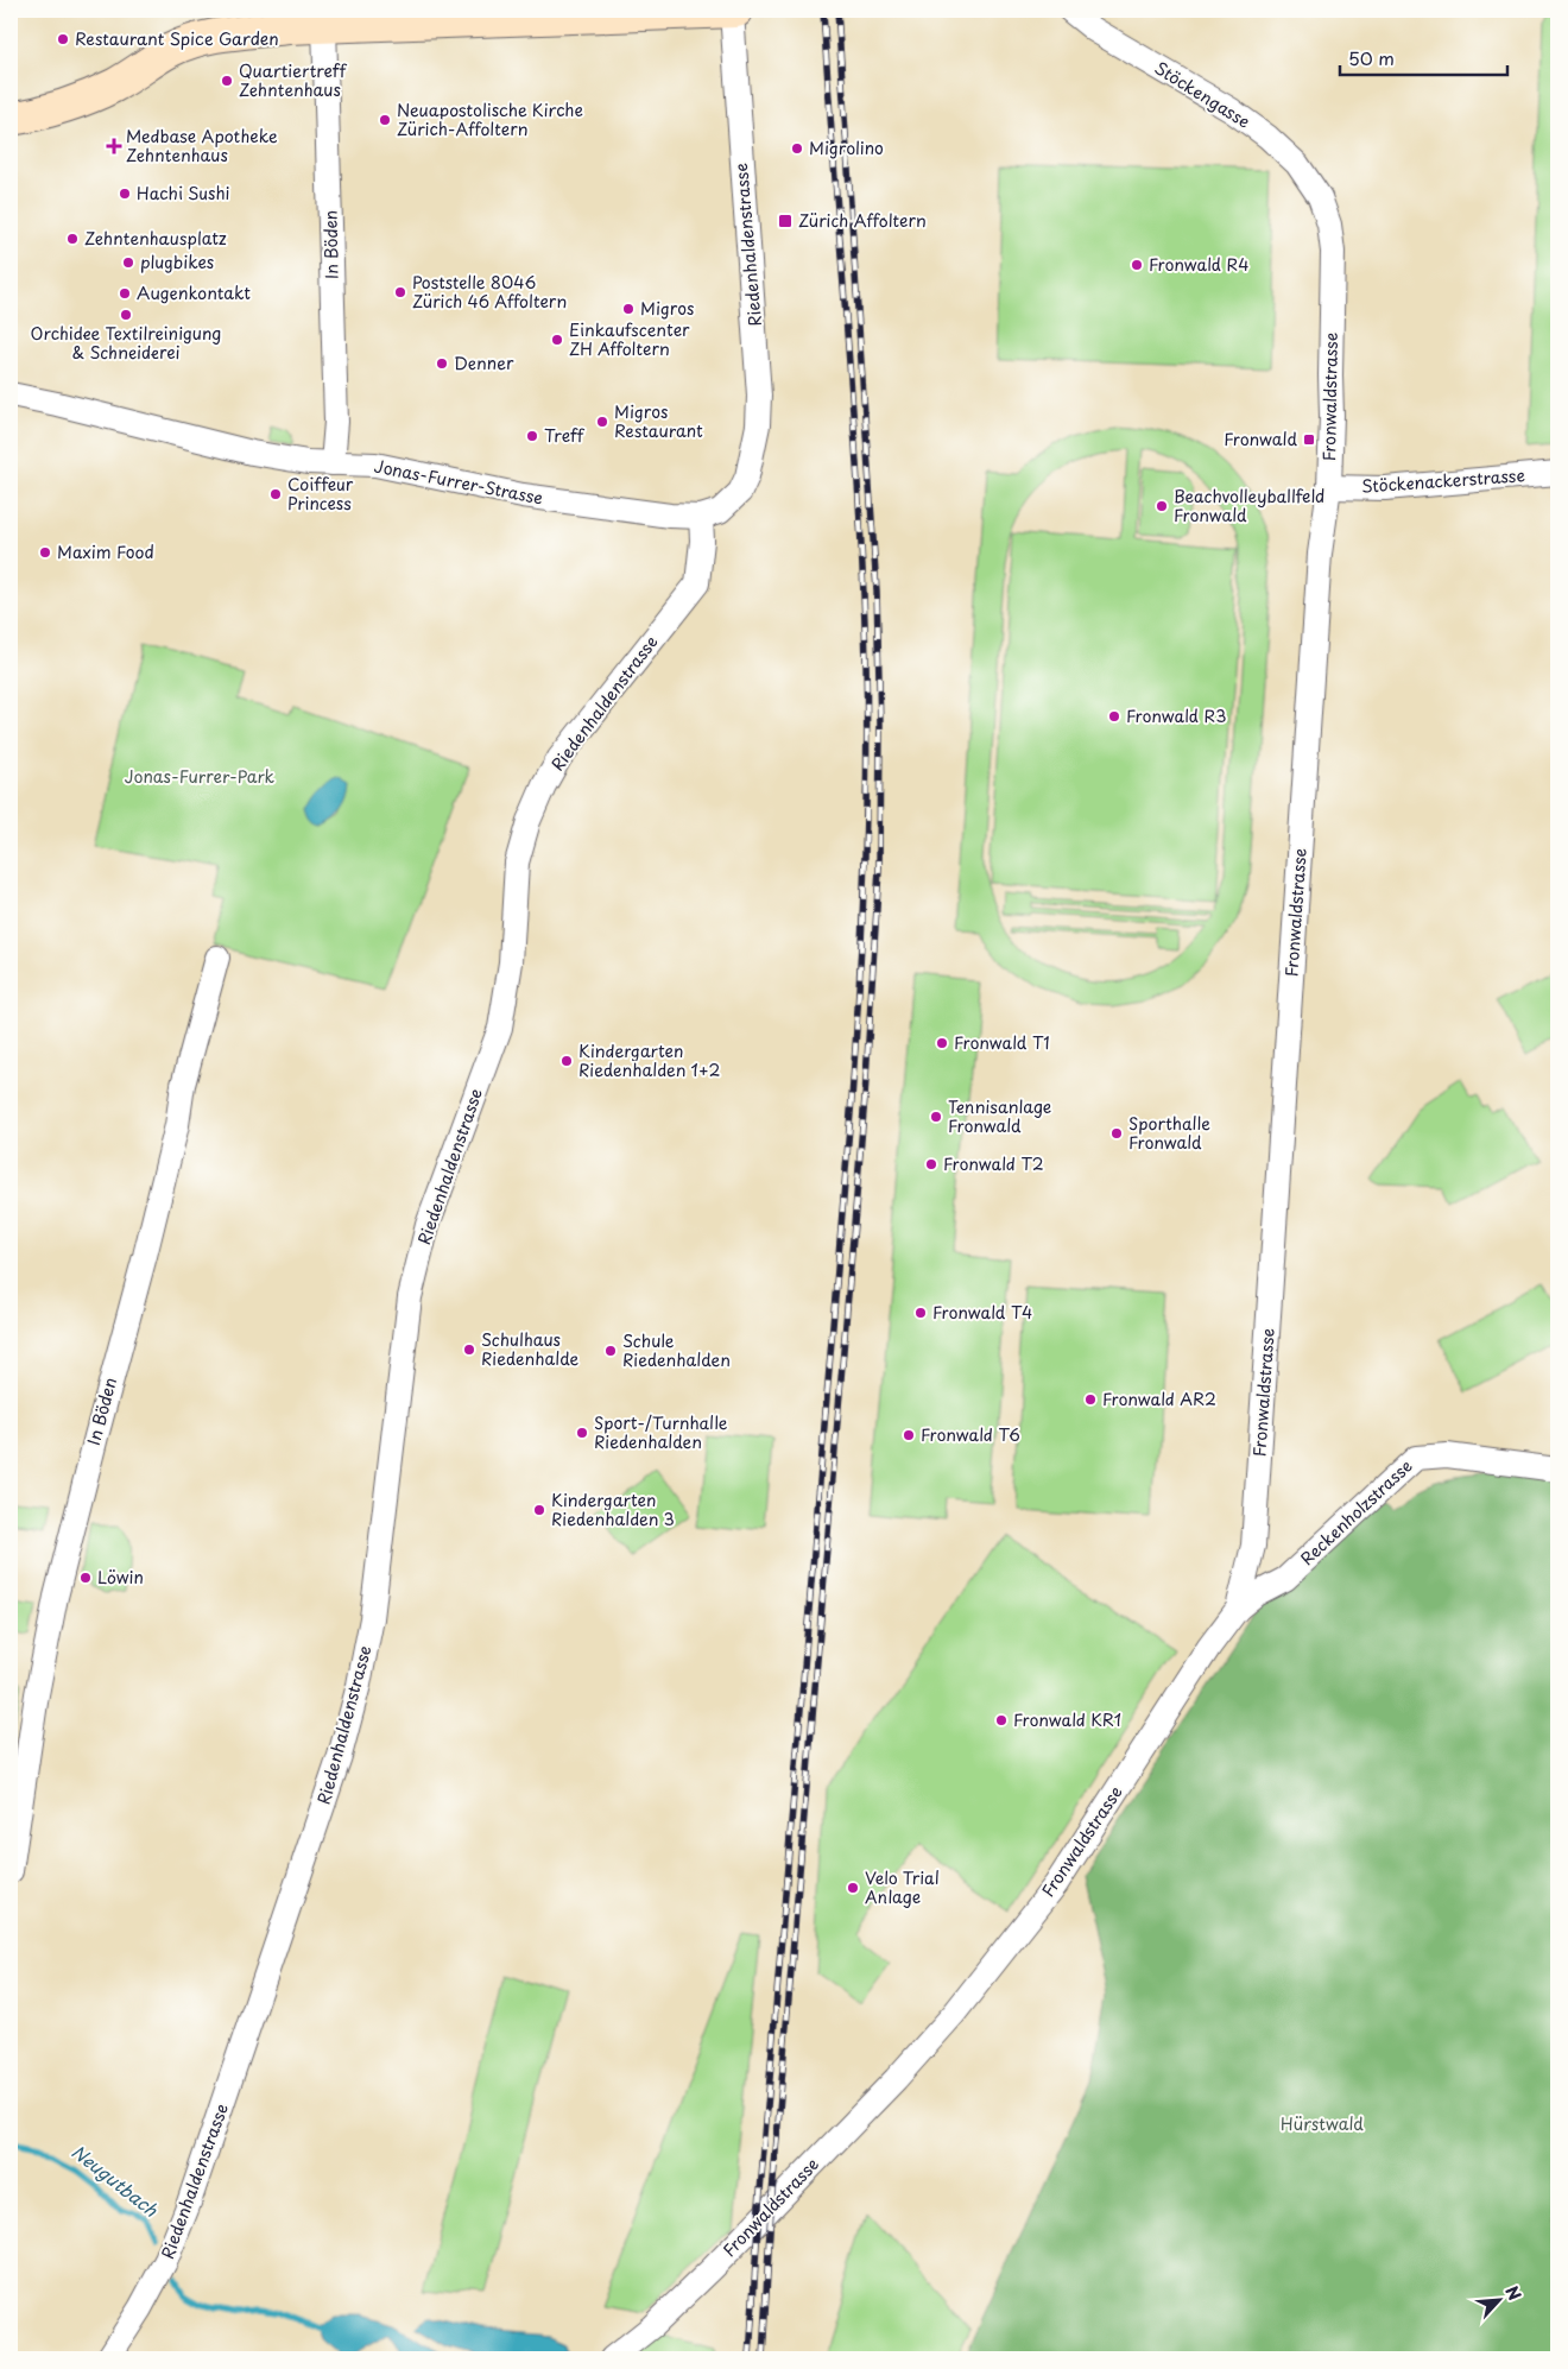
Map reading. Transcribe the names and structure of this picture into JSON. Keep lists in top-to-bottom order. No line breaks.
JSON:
{"streets":{"street":["Stöckengasse","In Böden","Riedenhaldenstrasse","Fronwaldstrasse","Stöckenackerstrasse","Jonas-Furrer-Strasse","Reckenholzstrasse"]},"crossings":[["Stöckengasse","Fronwaldstrasse"],["In Böden","Jonas-Furrer-Strasse"],["Riedenhaldenstrasse","Jonas-Furrer-Strasse"],["Fronwaldstrasse","Stöckenackerstrasse"],["Fronwaldstrasse","Reckenholzstrasse"]],"water":["Neugutbach"],"parks":["Jonas-Furrer-Park","Hürstwald"],"places":{"other":["Restaurant Spice Garden","Quartiertreff Zehntenhaus","Neuapostolische Kirche Zürich-Affoltern","Migrolino","Hachi Sushi","Zehntenhausplatz","plugbikes","Fronwald R4","Poststelle 8046 Zürich 46 Affoltern","Augenkontakt","Migros","Orchidee Textilreinigung & Schneiderei","Einkaufscenter ZH Affoltern","Denner","Migros Restaurant","Treff","Coiffeur Princess","Beachvolleyballfeld Fronwald","Maxim Food","Fronwald R3","Fronwald T1","Kindergarten Riedenhalden 1+2","Tennisanlage Fronwald","Sporthalle Fronwald","Fronwald T2","Fronwald T4","Schulhaus Riedenhalde","Schule Riedenhalden","Fronwald AR2","Sport-/Turnhalle Riedenhalden","Fronwald T6","Kindergarten Riedenhalden 3","Löwin","Fronwald KR1","Velo Trial Anlage"],"health":["Medbase Apotheke Zehntenhaus"],"transit":["Zürich Affoltern","Fronwald"]},"scale_bar":"50 m","north":"top right"}
